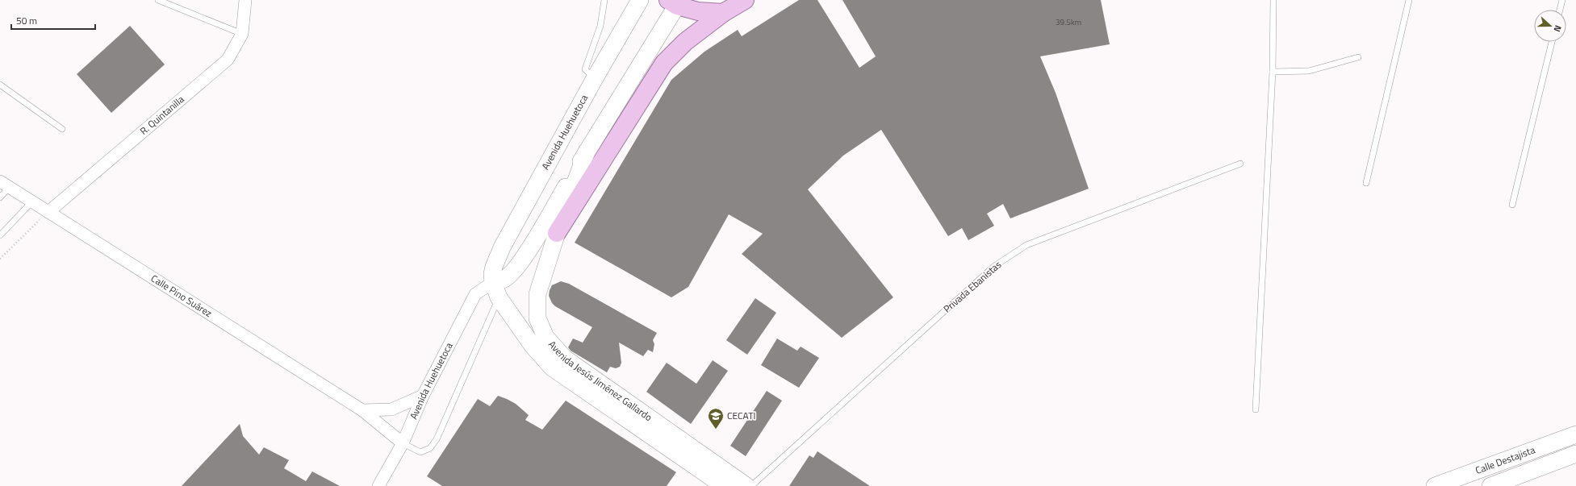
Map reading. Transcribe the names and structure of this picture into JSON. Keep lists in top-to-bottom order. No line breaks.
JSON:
{"streets":{"main road":["Avenida Huehuetoca","Avenida Jesús Jiménez Gallardo","Calle Destajista"],"street":["R. Quintanilla","Calle Pino Suárez"],"lane":["Privada Ebanistas"]},"crossings":[["R. Quintanilla","Calle Pino Suárez"],["Avenida Huehuetoca","Calle Pino Suárez"],["Avenida Huehuetoca","Avenida Jesús Jiménez Gallardo"]],"places":{"school or university":["CECATI"]},"house_numbers":["39.5km"],"scale_bar":"50 m","north":"right"}
